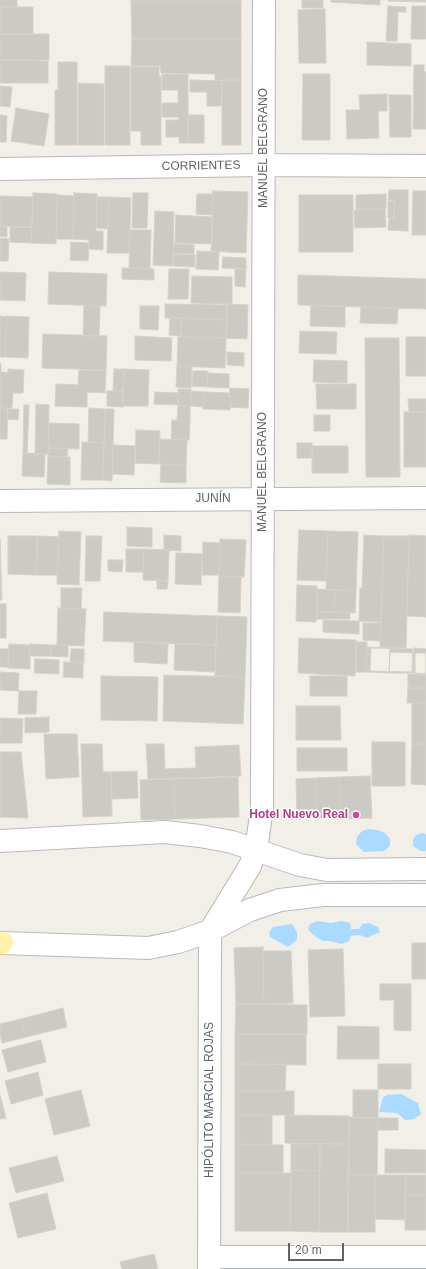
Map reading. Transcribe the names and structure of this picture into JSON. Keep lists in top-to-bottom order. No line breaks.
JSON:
{"streets":{"street":["MANUEL BELGRANO","CORRIENTES","JUNÍN","HIPÓLITO MARCIAL ROJAS"]},"crossings":[["MANUEL BELGRANO","CORRIENTES"],["MANUEL BELGRANO","JUNÍN"],["MANUEL BELGRANO","HIPÓLITO MARCIAL ROJAS"]],"places":["Hotel Nuevo Real"],"scale_bar":"20 m"}
